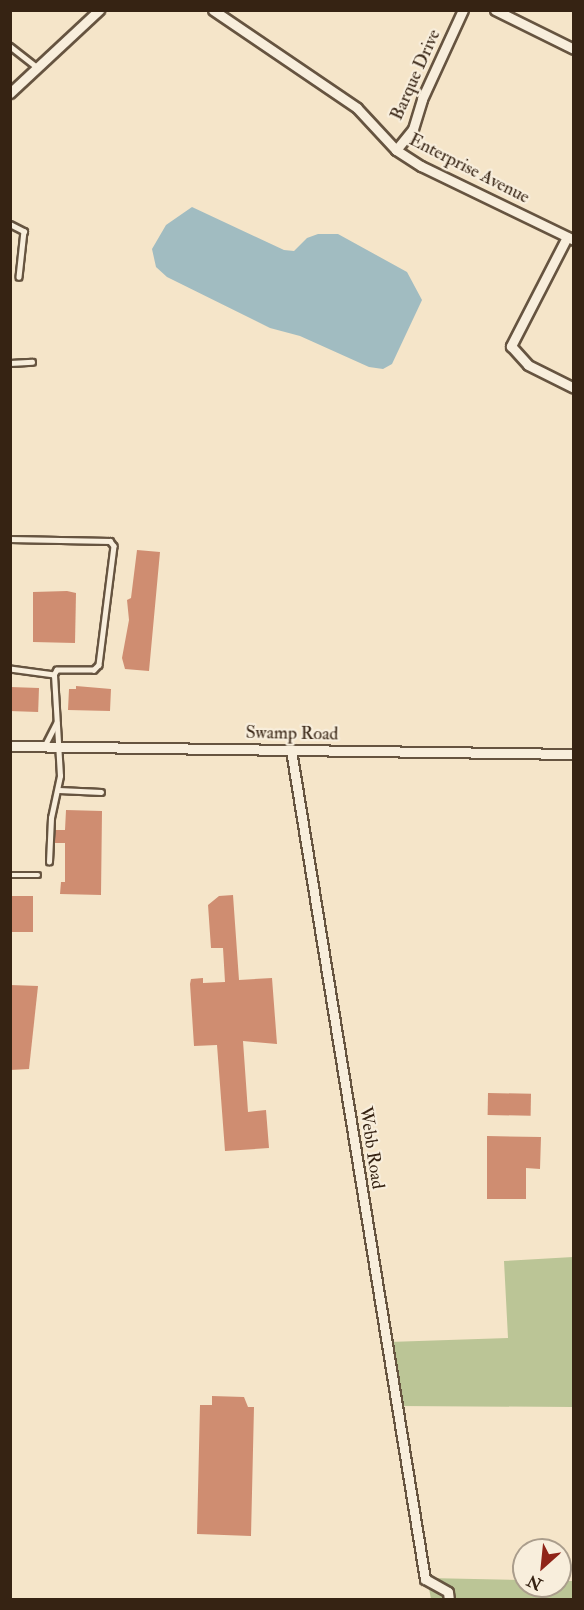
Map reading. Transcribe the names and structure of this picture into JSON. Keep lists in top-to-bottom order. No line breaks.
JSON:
{"streets":{"street":["Barque Drive","Enterprise Avenue","Swamp Road","Webb Road"]},"crossings":[["Barque Drive","Enterprise Avenue"],["Swamp Road","Webb Road"]],"north":"bottom left"}
